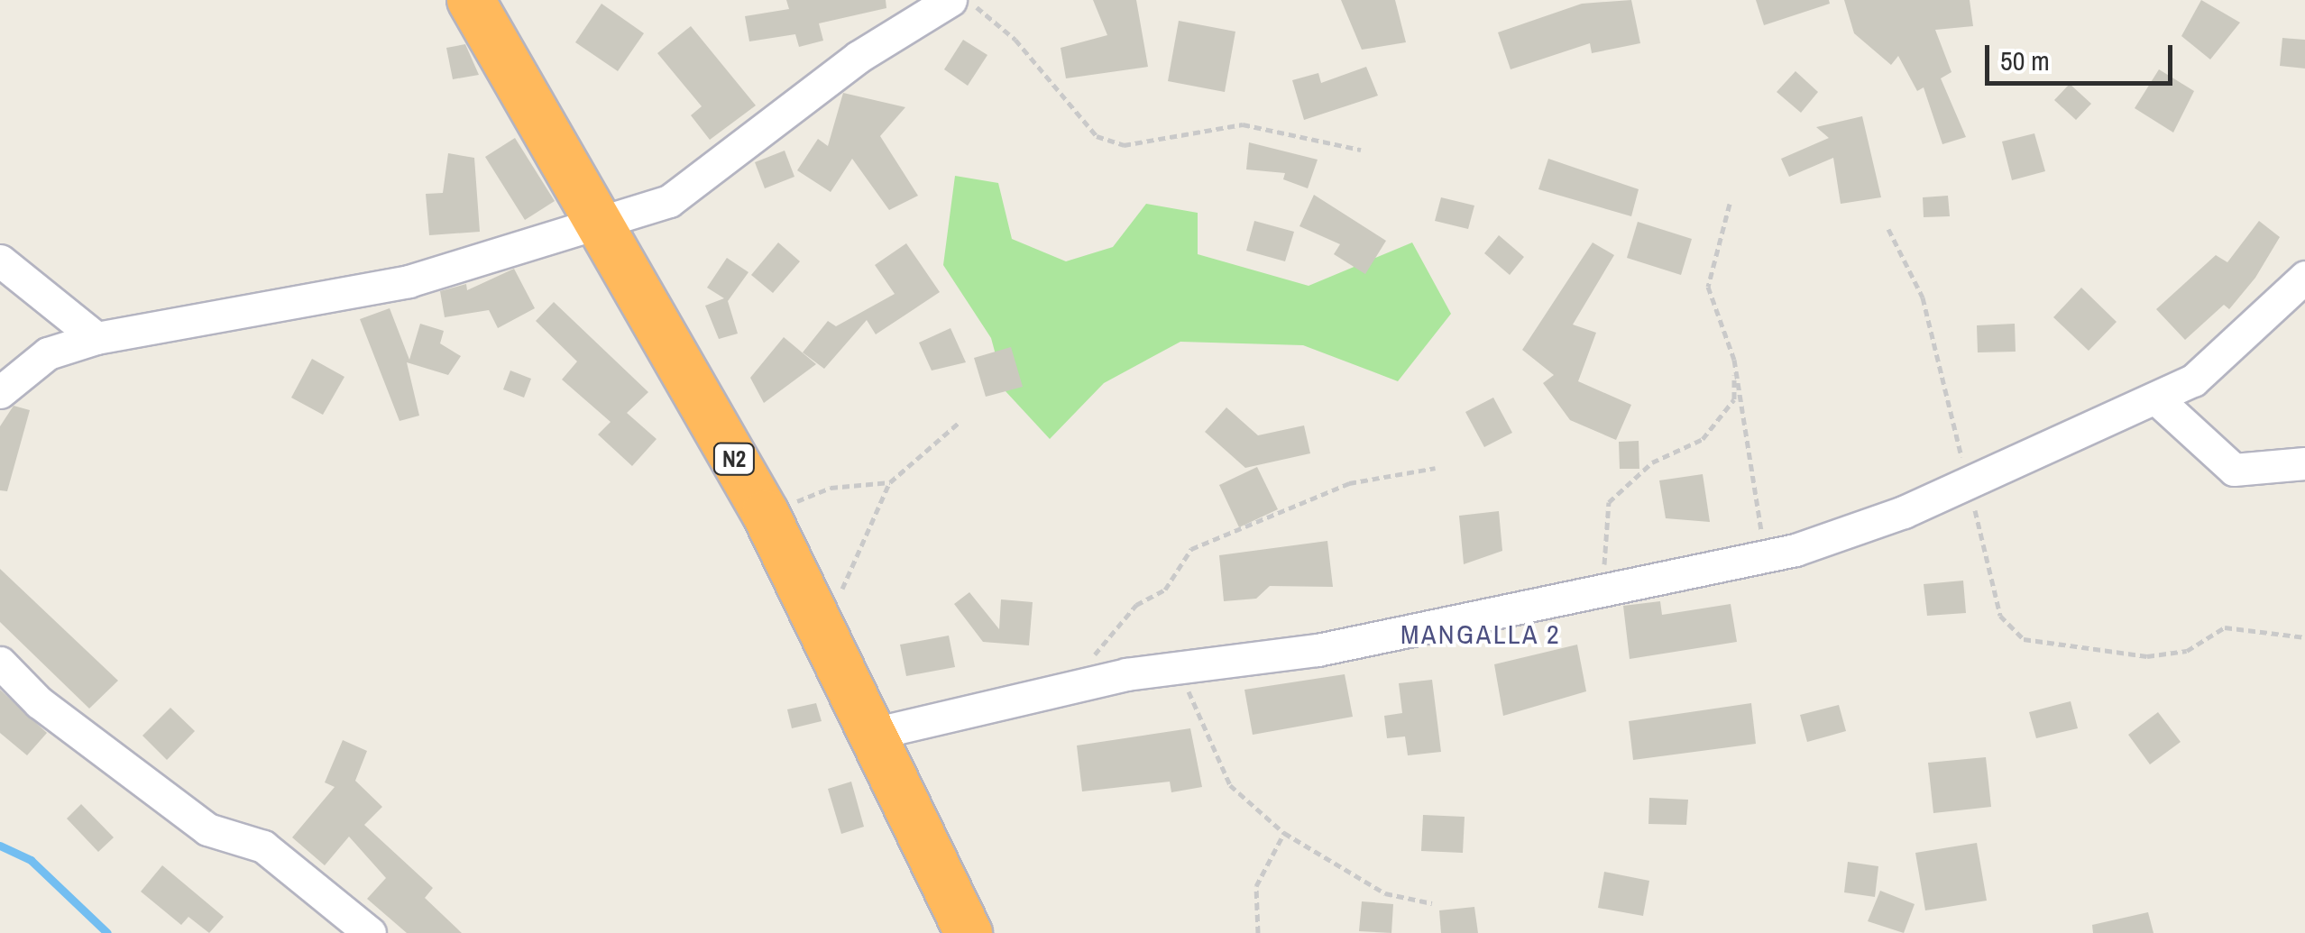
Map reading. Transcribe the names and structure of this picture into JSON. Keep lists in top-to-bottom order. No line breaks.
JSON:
{"streets":{"highway":["N2"]},"districts":["MANGALLA 2"],"scale_bar":"50 m"}
